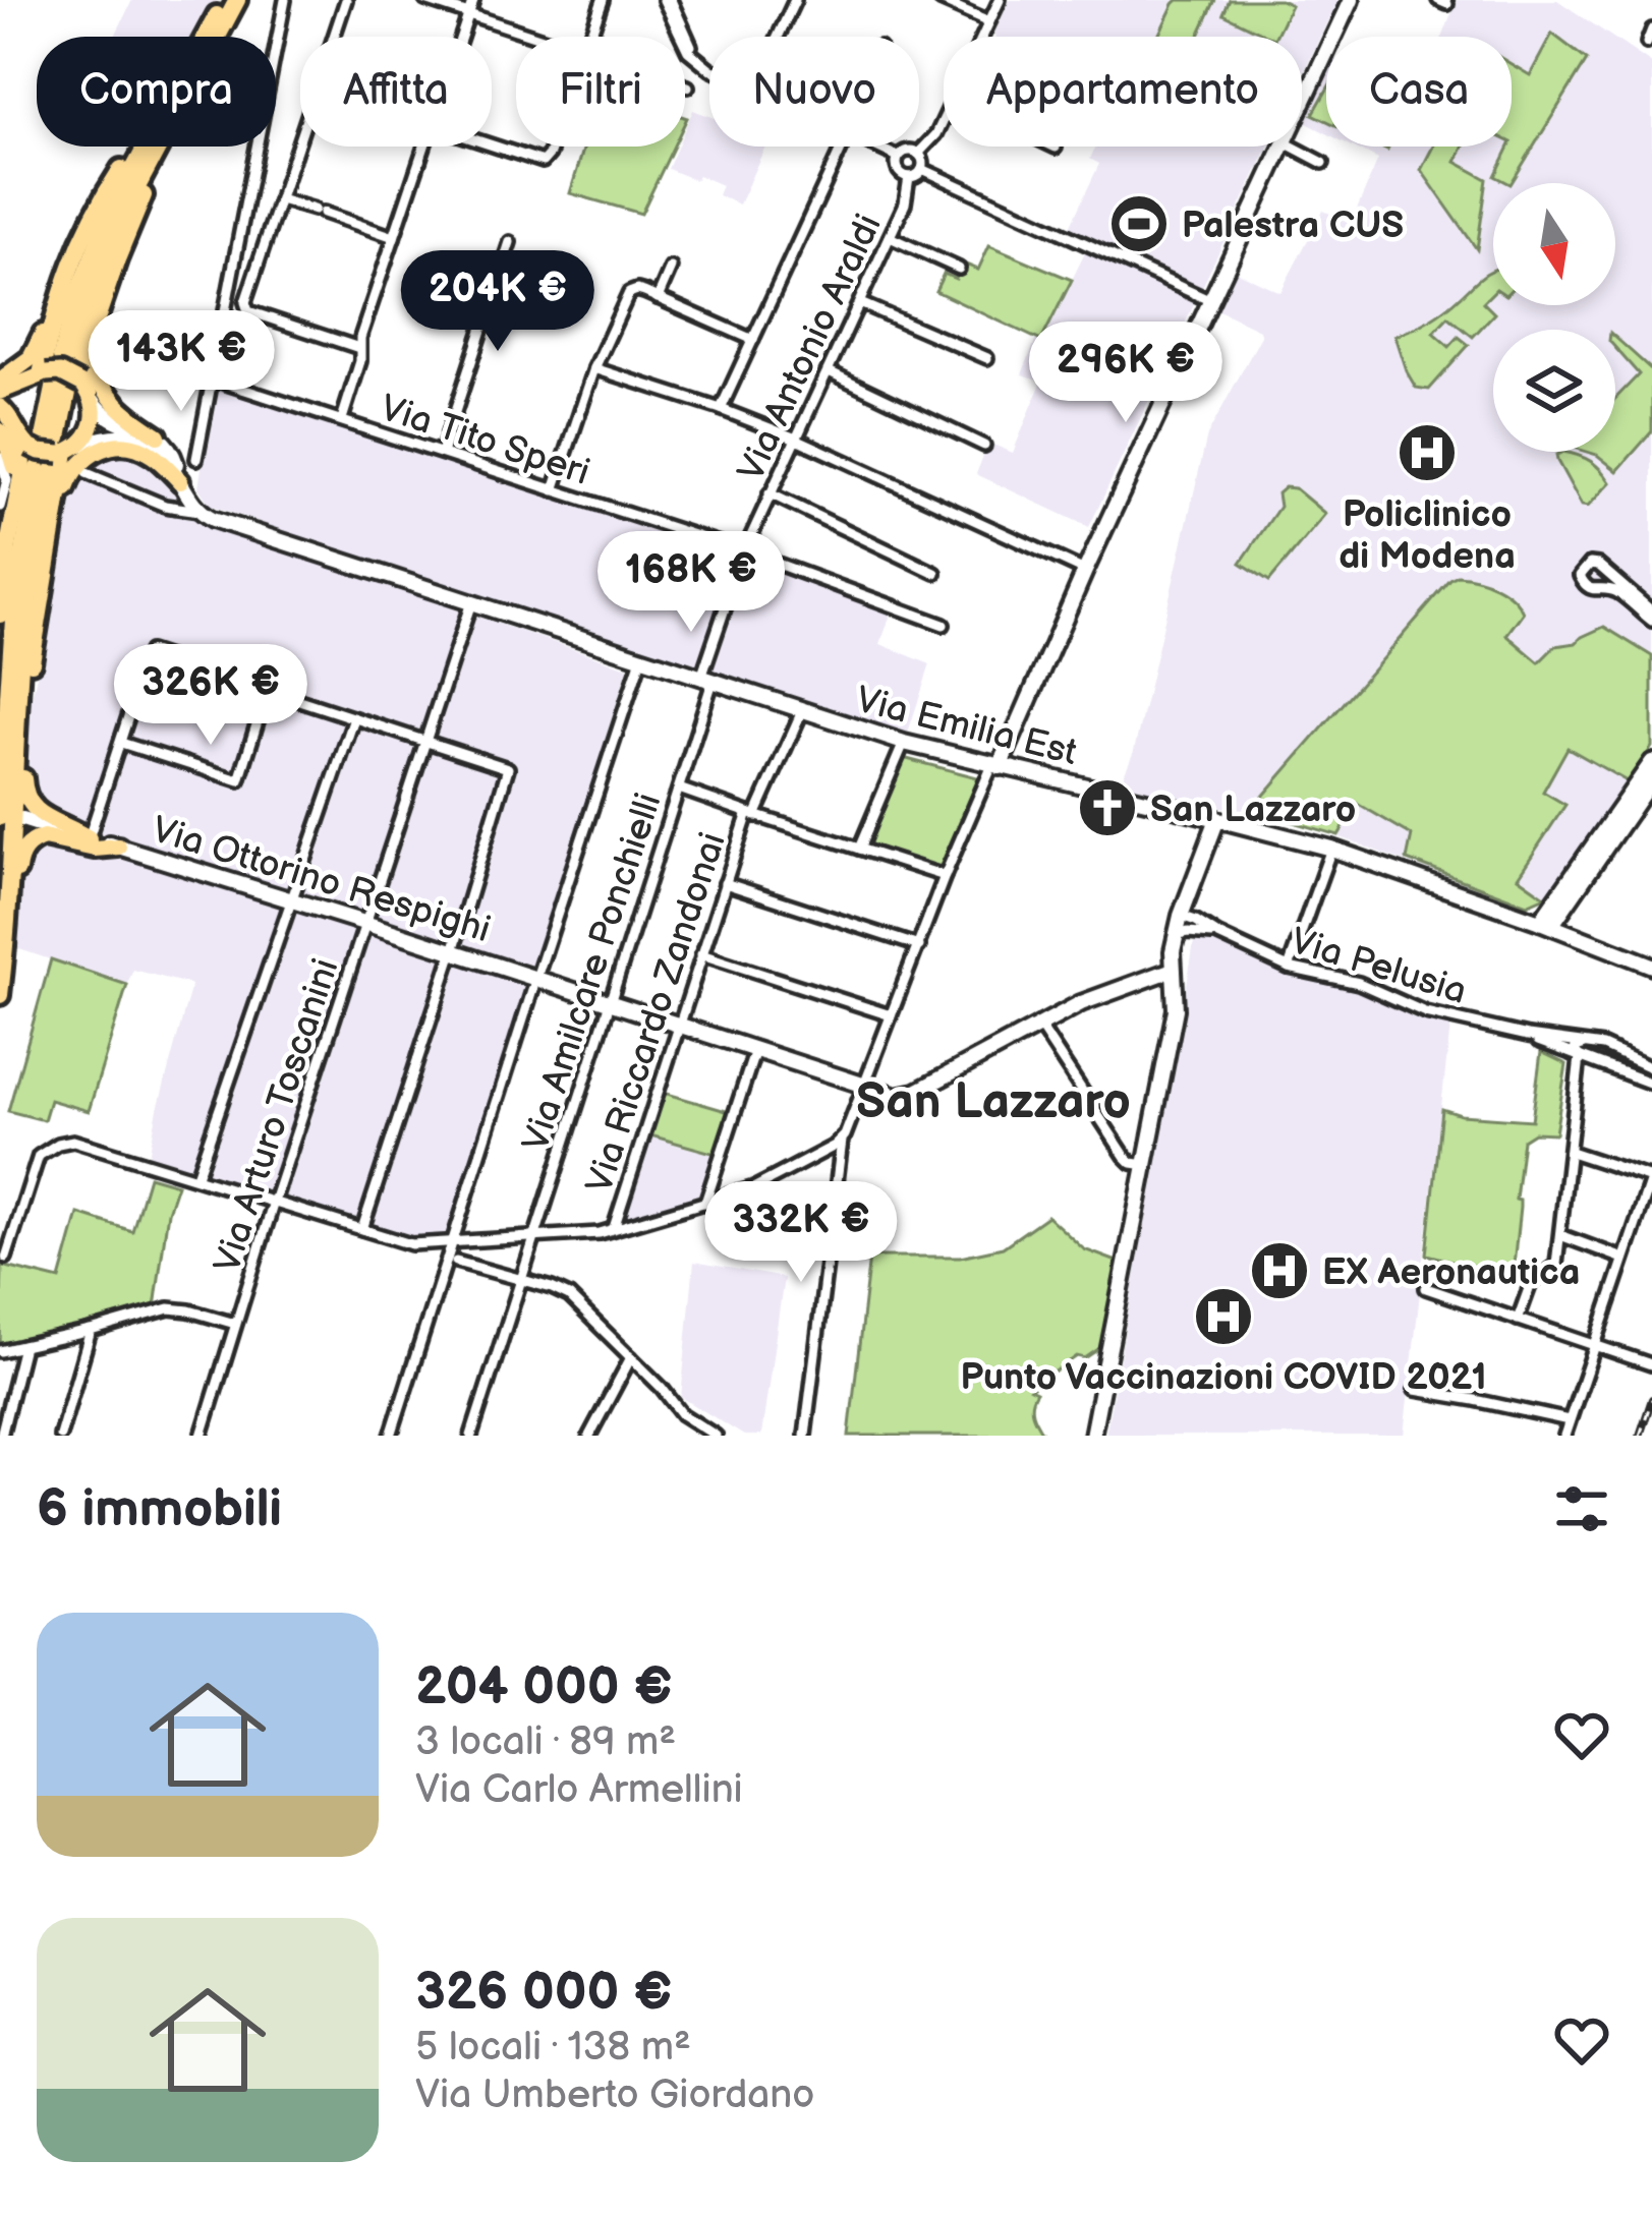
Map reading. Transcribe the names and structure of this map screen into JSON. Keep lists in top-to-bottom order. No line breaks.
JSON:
{"streets":{"street":["Via Antonio Araldi","Via Tito Speri","Via Emilia Est","Via Ottorino Respighi","Via Pelusia","Via Amilcare Ponchielli","Via Riccardo Zandonai","Via Arturo Toscanini"]},"crossings":[["Via Antonio Araldi","Via Tito Speri"],["Via Antonio Araldi","Via Emilia Est"],["Via Antonio Araldi","Via Amilcare Ponchielli"],["Via Emilia Est","Via Amilcare Ponchielli"],["Via Emilia Est","Via Riccardo Zandonai"],["Via Emilia Est","Via Arturo Toscanini"],["Via Ottorino Respighi","Via Amilcare Ponchielli"],["Via Ottorino Respighi","Via Riccardo Zandonai"],["Via Ottorino Respighi","Via Arturo Toscanini"]],"districts":["San Lazzaro"],"places":{"sports":["Palestra CUS"],"hospital":["Policlinico di Modena","EX Aeronautica","Punto Vaccinazioni COVID 2021"],"church":["San Lazzaro"]},"north":"bottom","page":{"chip":["Compra","Affitta","Filtri","Nuovo","Appartamento","Casa"],"price":["204K €","143K €","296K €","168K €","326K €","332K €"],"heading":"6 immobili","list":[{"name":"204 000 €","note":"3 locali · 89 m² · Via Carlo Armellini"},{"name":"326 000 €","note":"5 locali · 138 m² · Via Umberto Giordano"}]}}
